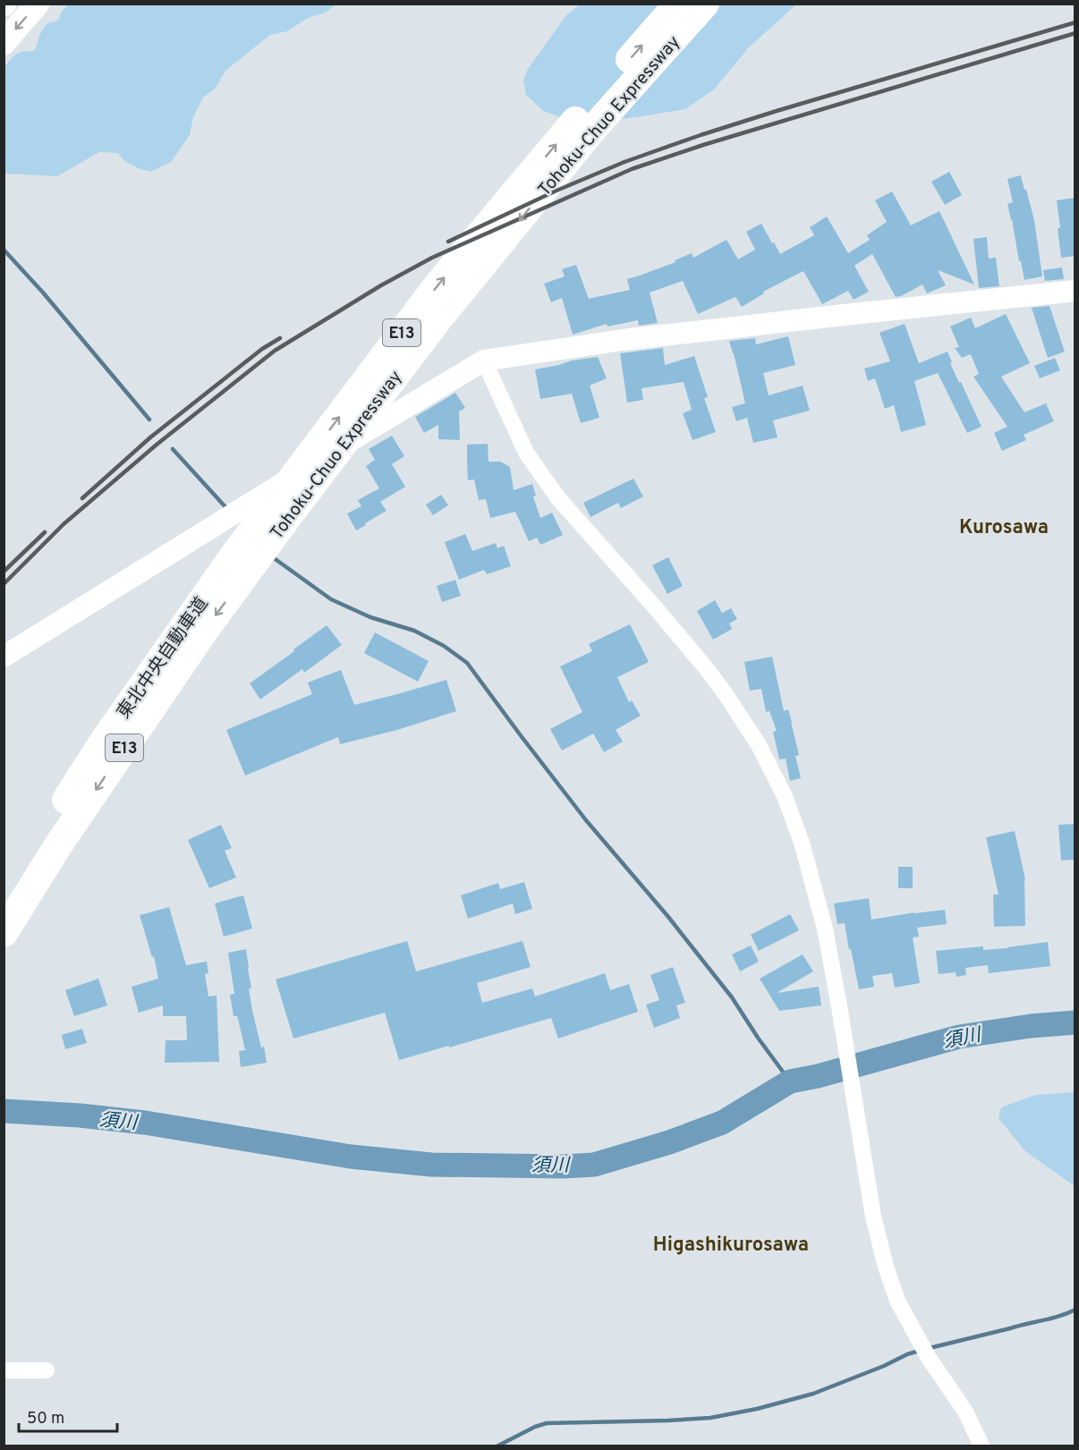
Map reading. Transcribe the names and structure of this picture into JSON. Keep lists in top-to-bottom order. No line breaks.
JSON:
{"streets":{"highway":["Tohoku-Chuo Expressway","E13","東北中央自動車道"]},"crossings":[["Tohoku-Chuo Expressway","東北中央自動車道"]],"districts":["Kurosawa","Higashikurosawa"],"water":["須川"],"scale_bar":"50 m"}
